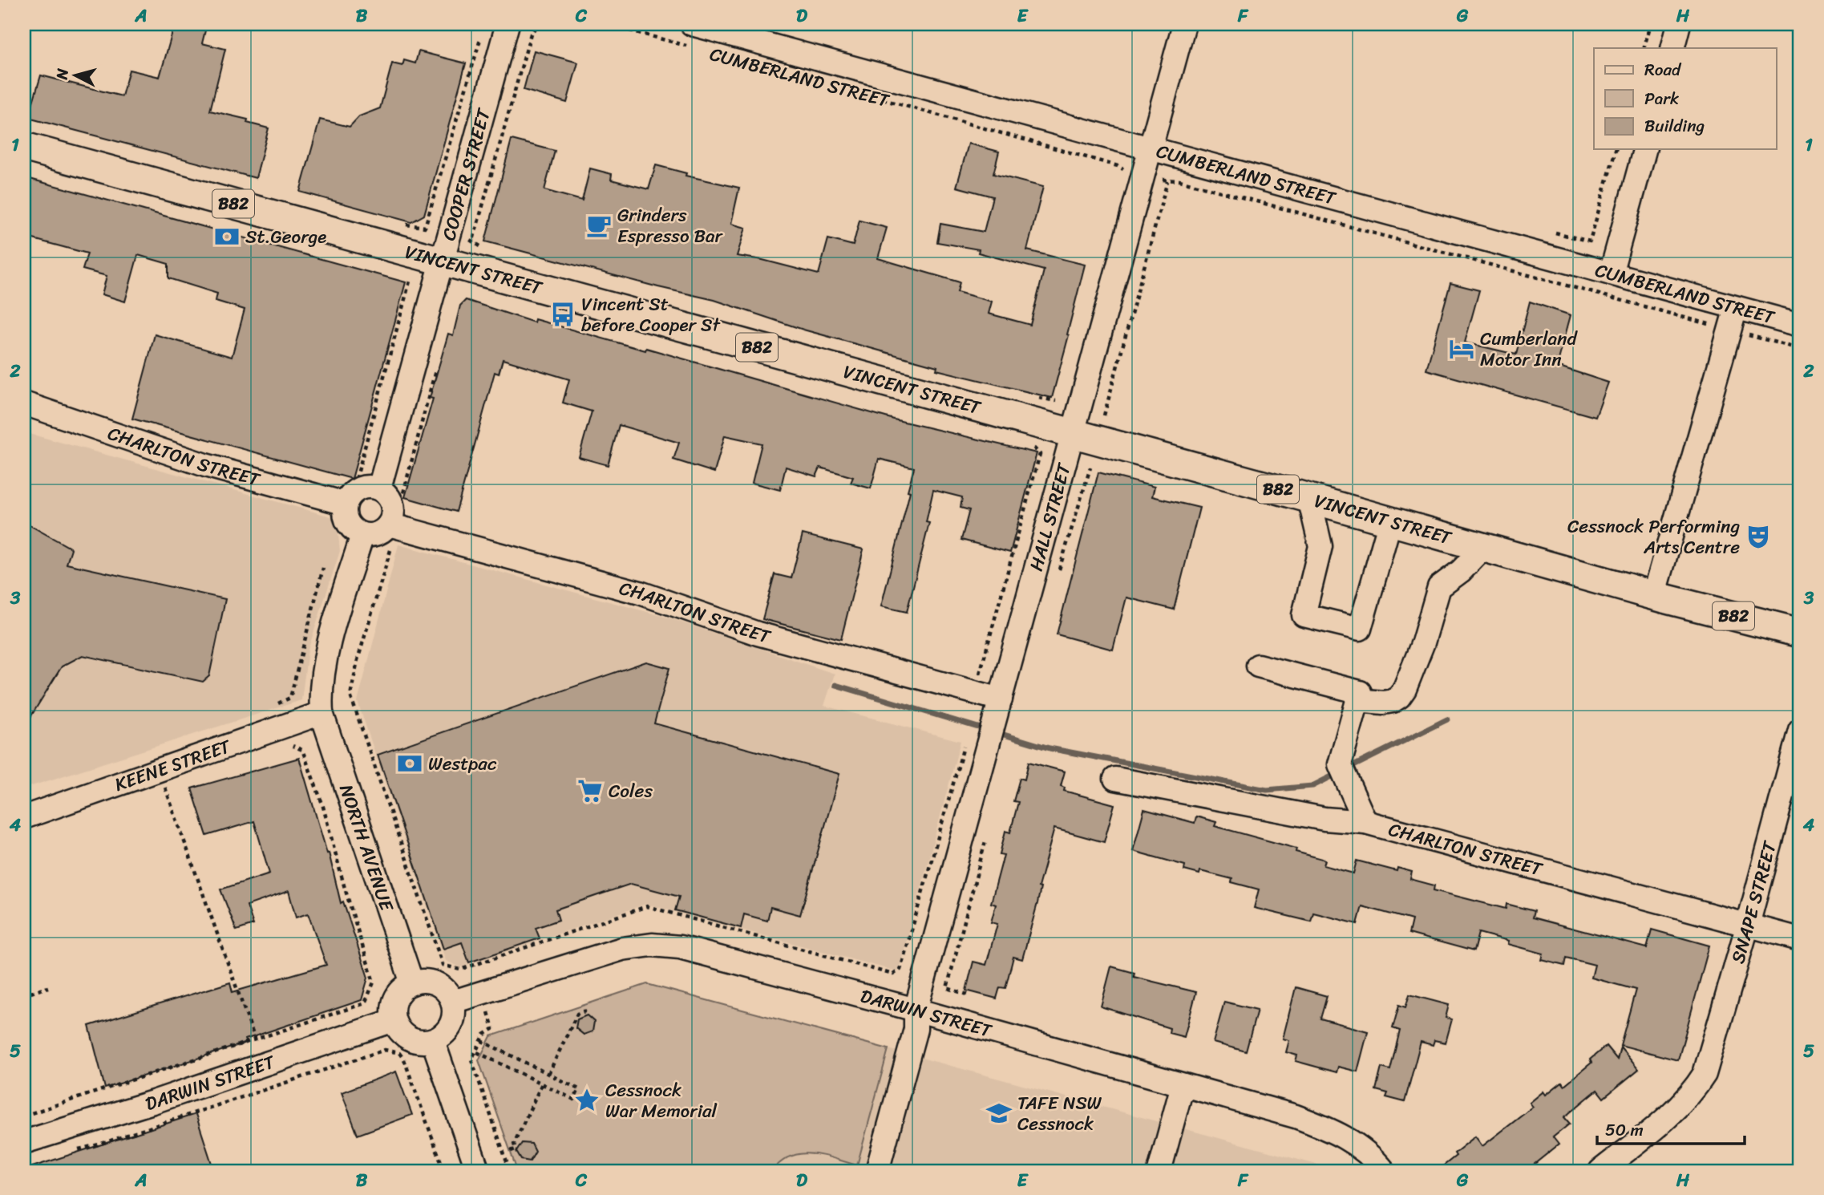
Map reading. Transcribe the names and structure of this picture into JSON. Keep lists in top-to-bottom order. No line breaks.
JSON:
{"streets":{"main road":["B82","VINCENT STREET"],"street":["CUMBERLAND STREET","COOPER STREET","CHARLTON STREET","HALL STREET","KEENE STREET","NORTH AVENUE","SNAPE STREET","DARWIN STREET"]},"crossings":[["CUMBERLAND STREET","HALL STREET"],["COOPER STREET","VINCENT STREET"],["COOPER STREET","CHARLTON STREET"],["VINCENT STREET","HALL STREET"],["CHARLTON STREET","HALL STREET"],["CHARLTON STREET","SNAPE STREET"],["HALL STREET","DARWIN STREET"],["KEENE STREET","NORTH AVENUE"],["NORTH AVENUE","DARWIN STREET"]],"places":{"cafe":["Grinders Espresso Bar"],"bank":["St.George","Westpac"],"bus stop":["Vincent St before Cooper St"],"hotel":["Cumberland Motor Inn"],"theatre":["Cessnock Performing Arts Centre"],"supermarket":["Coles"],"place":["Cessnock War Memorial"],"school or university":["TAFE NSW Cessnock"]},"legend":["Road","Park","Building"],"scale_bar":"50 m","north":"left","grid":{"columns":["A","B","C","D","E","F","G","H"],"rows":["1","2","3","4","5"]}}
